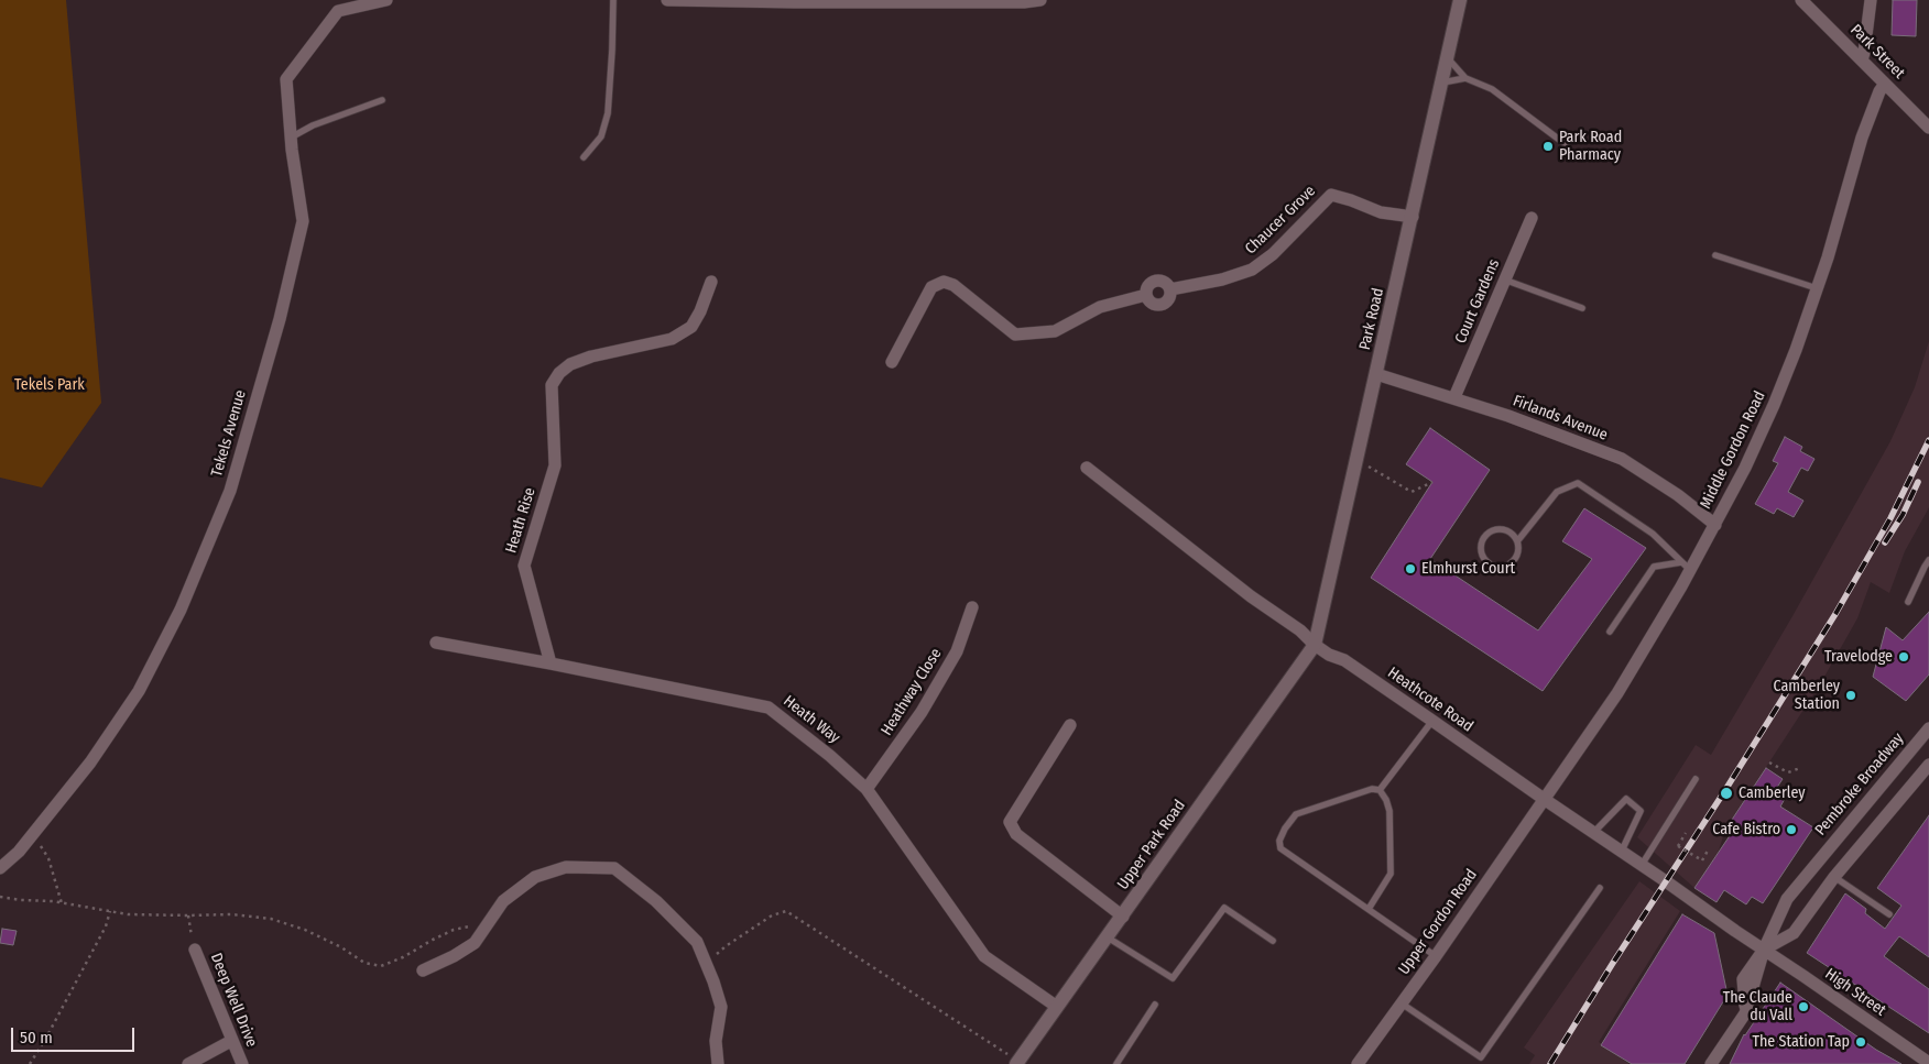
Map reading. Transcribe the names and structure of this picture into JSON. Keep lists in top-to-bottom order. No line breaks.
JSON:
{"streets":{"street":["Park Street","Chaucer Grove","Court Gardens","Park Road","Firlands Avenue","Tekels Avenue","Middle Gordon Road","Heath Rise","Heathway Close","Heathcote Road","Heath Way","Pembroke Broadway","Upper Park Road","Upper Gordon Road","High Street","Deep Well Drive"]},"crossings":[["Park Street","Middle Gordon Road"],["Chaucer Grove","Park Road"],["Court Gardens","Firlands Avenue"],["Park Road","Firlands Avenue"],["Park Road","Heathcote Road"],["Park Road","Upper Park Road"],["Firlands Avenue","Middle Gordon Road"],["Middle Gordon Road","Heathcote Road"],["Middle Gordon Road","Upper Gordon Road"],["Heath Rise","Heath Way"],["Heathway Close","Heath Way"],["Heathcote Road","Pembroke Broadway"],["Heathcote Road","Upper Park Road"],["Heathcote Road","Upper Gordon Road"],["Heathcote Road","High Street"],["Heath Way","Upper Park Road"],["Pembroke Broadway","High Street"]],"parks":["Tekels Park"],"places":["Park Road Pharmacy","Elmhurst Court","Travelodge","Camberley Station","Camberley","Cafe Bistro","The Claude du Vall","The Station Tap"],"scale_bar":"50 m"}
